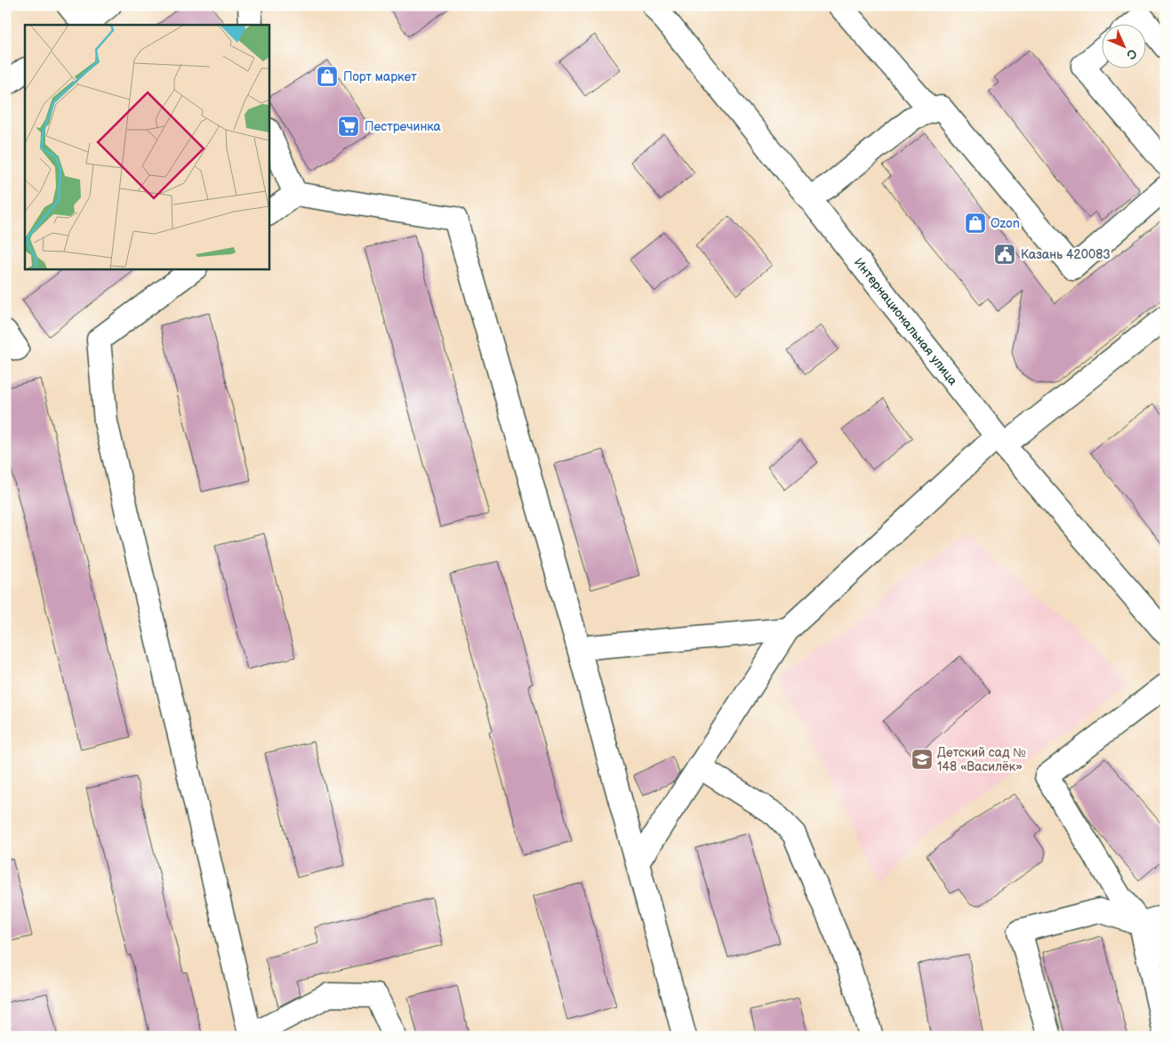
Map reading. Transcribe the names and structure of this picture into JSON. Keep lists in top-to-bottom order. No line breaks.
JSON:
{"streets":{"street":["Интернациональная улица"]},"places":{"shop":["Порт маркет","Ozon"],"supermarket":["Пестречинка"],"public building":["Казань 420083"],"school or university":["Детский сад № 148 «Василёк»"]},"north":"bottom right"}
